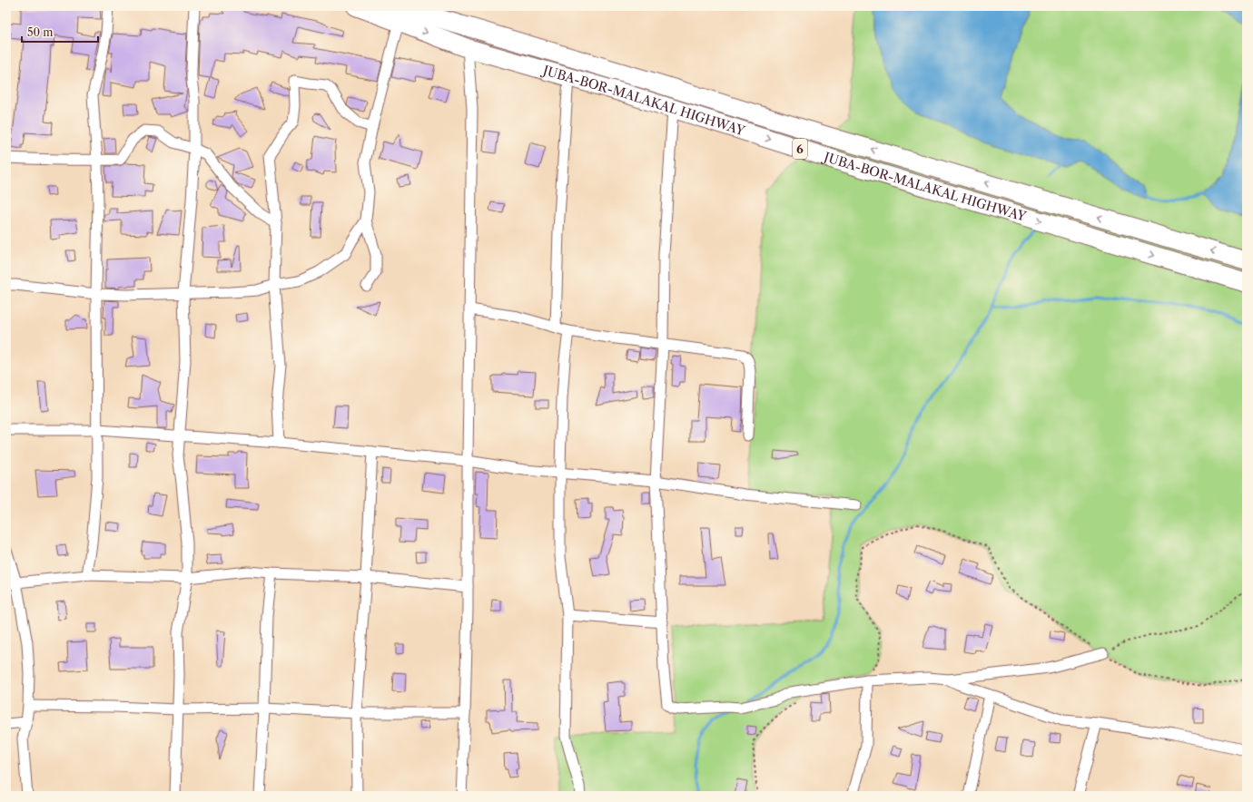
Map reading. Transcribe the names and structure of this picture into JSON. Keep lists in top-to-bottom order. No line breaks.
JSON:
{"streets":{"highway":["JUBA-BOR-MALAKAL HIGHWAY","6"]},"scale_bar":"50 m"}
